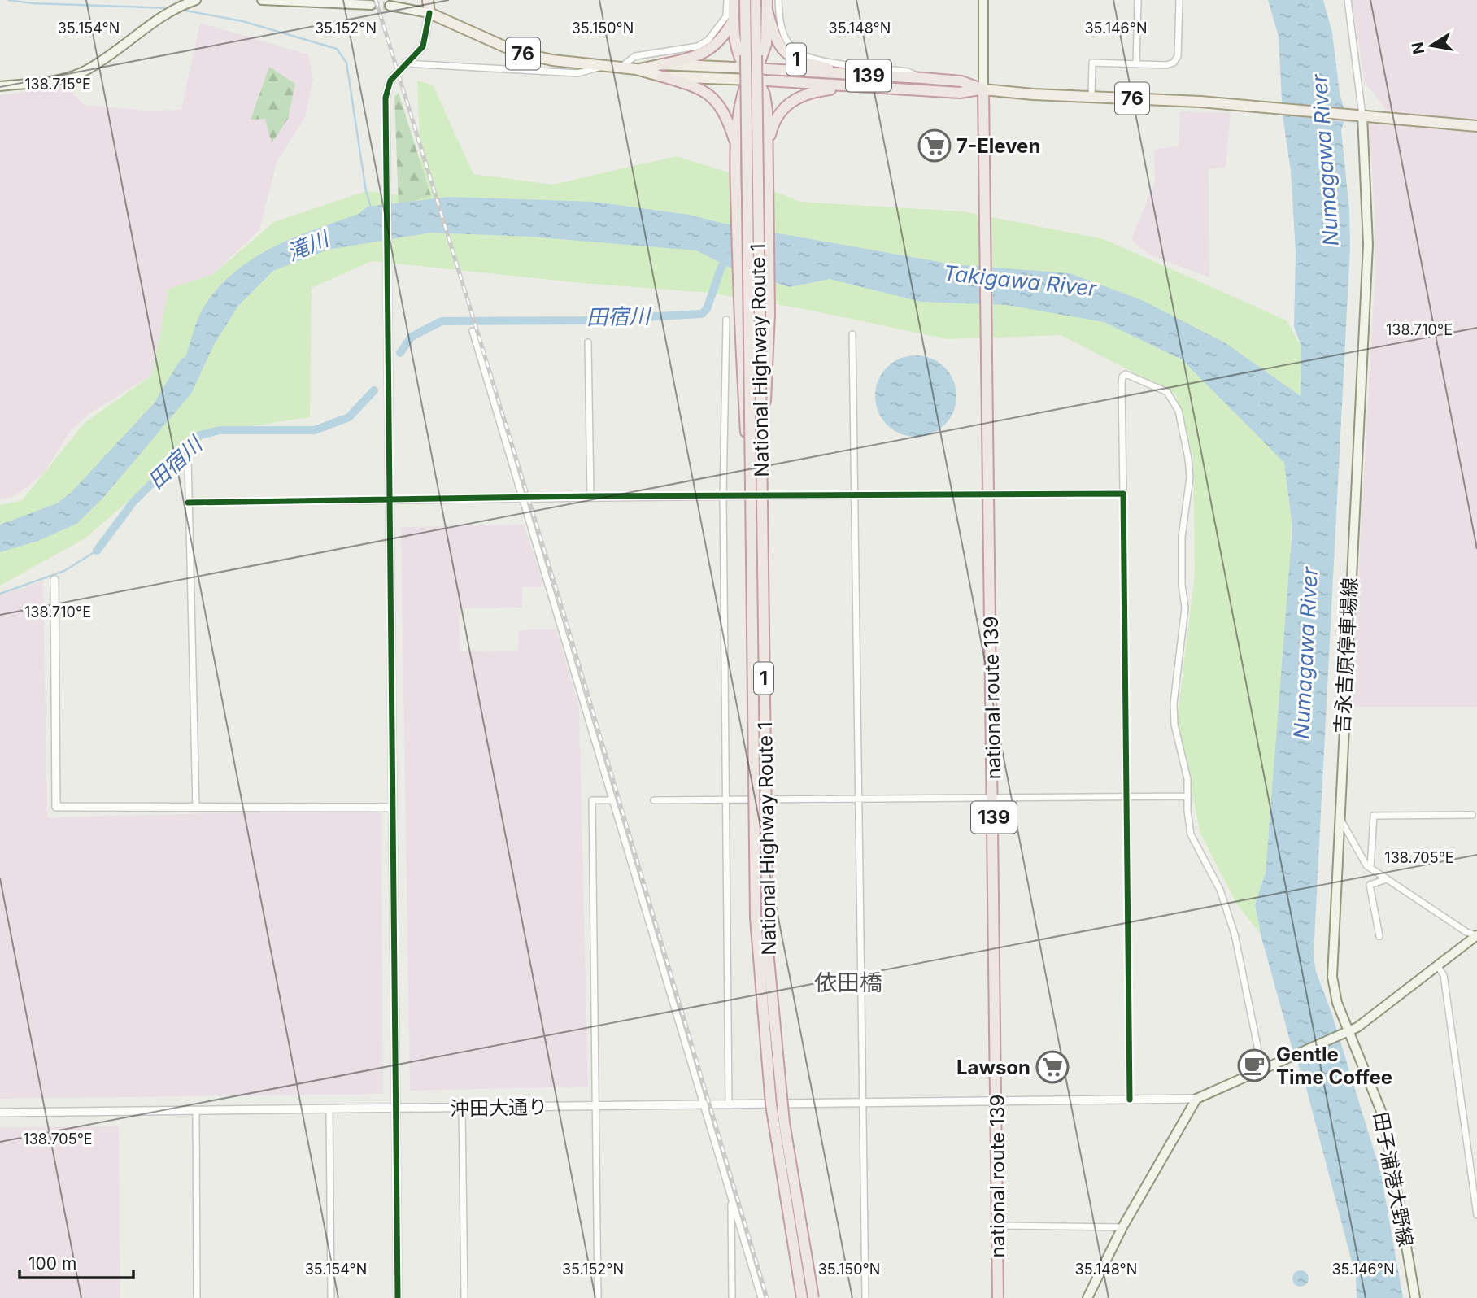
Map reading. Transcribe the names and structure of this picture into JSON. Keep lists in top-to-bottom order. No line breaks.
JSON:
{"streets":{"highway":["1","139","National Highway Route 1","national route 139"],"main road":["76","吉永吉原停車場線","田子浦港大野線"],"street":["沖田大通り"]},"crossings":[["76","1"],["76","139"],["76","吉永吉原停車場線"],["76","national route 139"],["1","139"],["1","National Highway Route 1"],["139","national route 139"],["吉永吉原停車場線","田子浦港大野線"],["national route 139","沖田大通り"]],"districts":["依田橋"],"water":["Numagawa River","滝川","Takigawa River","田宿川"],"places":{"supermarket":["7-Eleven","Lawson"],"cafe":["Gentle Time Coffee"]},"scale_bar":"100 m","north":"left","coordinates":["35.154°N","35.152°N","35.150°N","35.148°N","35.146°N","138.715°E","138.710°E","138.705°E"]}
